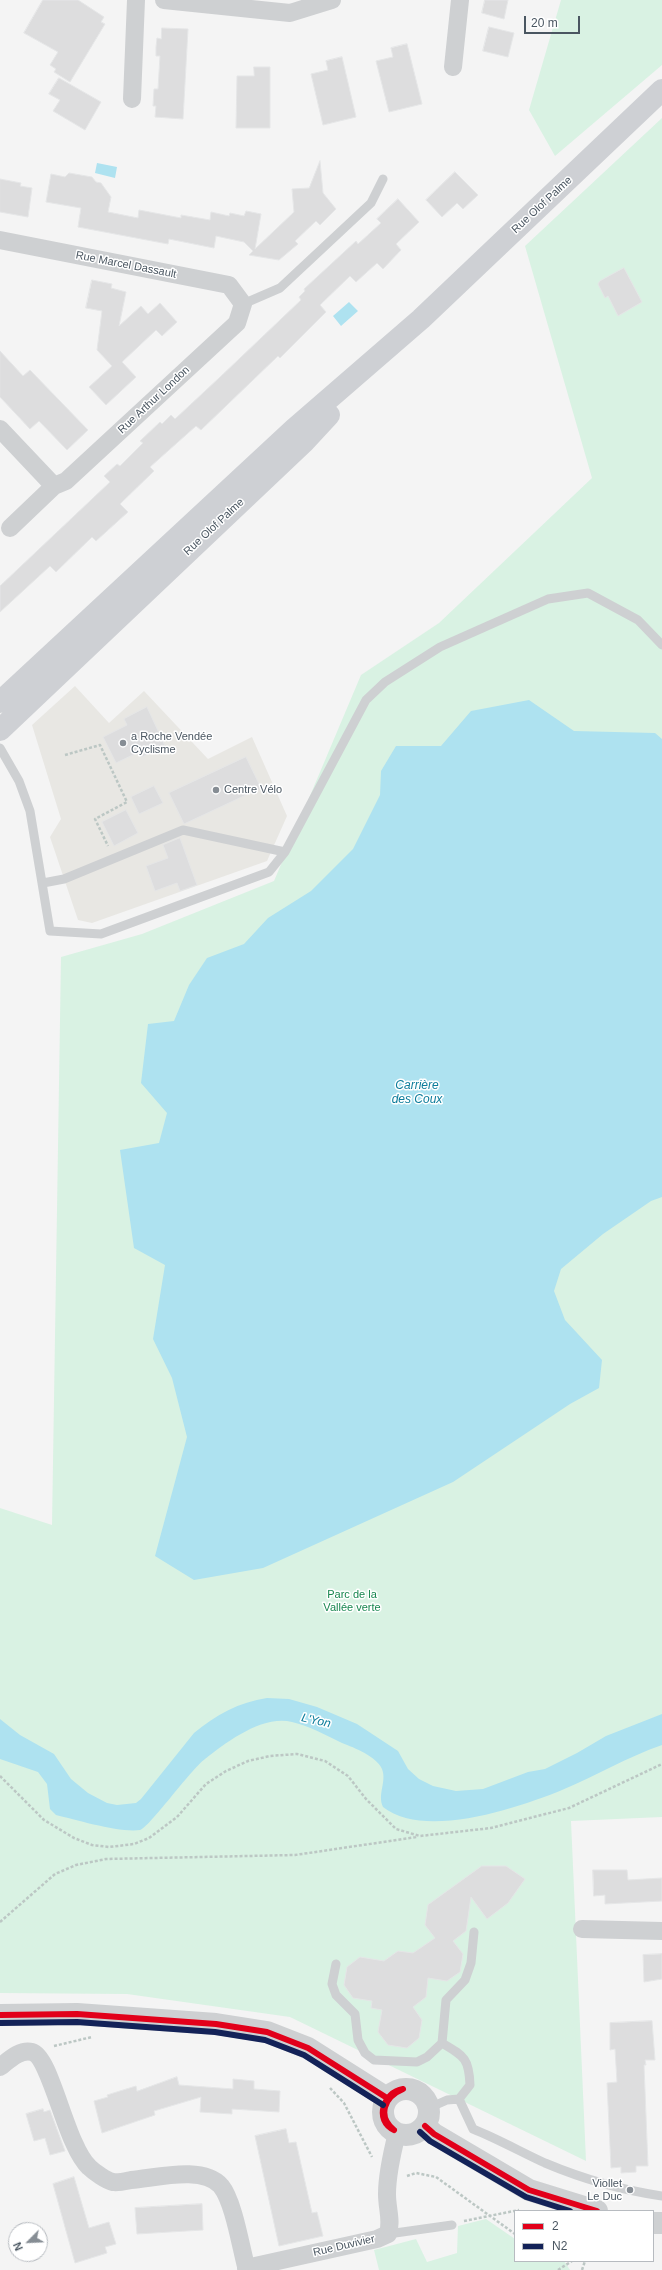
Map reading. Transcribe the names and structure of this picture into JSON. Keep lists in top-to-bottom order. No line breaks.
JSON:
{"streets":{"main road":["Rue Olof Palme"],"street":["Rue Marcel Dassault","Rue Arthur London","Rue Duvivier"]},"crossings":[["Rue Marcel Dassault","Rue Arthur London"]],"water":["Carrière des Coux","L'Yon"],"parks":["Parc de la Vallée verte"],"places":["a Roche Vendée Cyclisme","Centre Vélo","Viollet Le Duc"],"lines":["transit line 2","transit line N2"],"legend":["2","N2"],"scale_bar":"20 m","north":"bottom left"}
